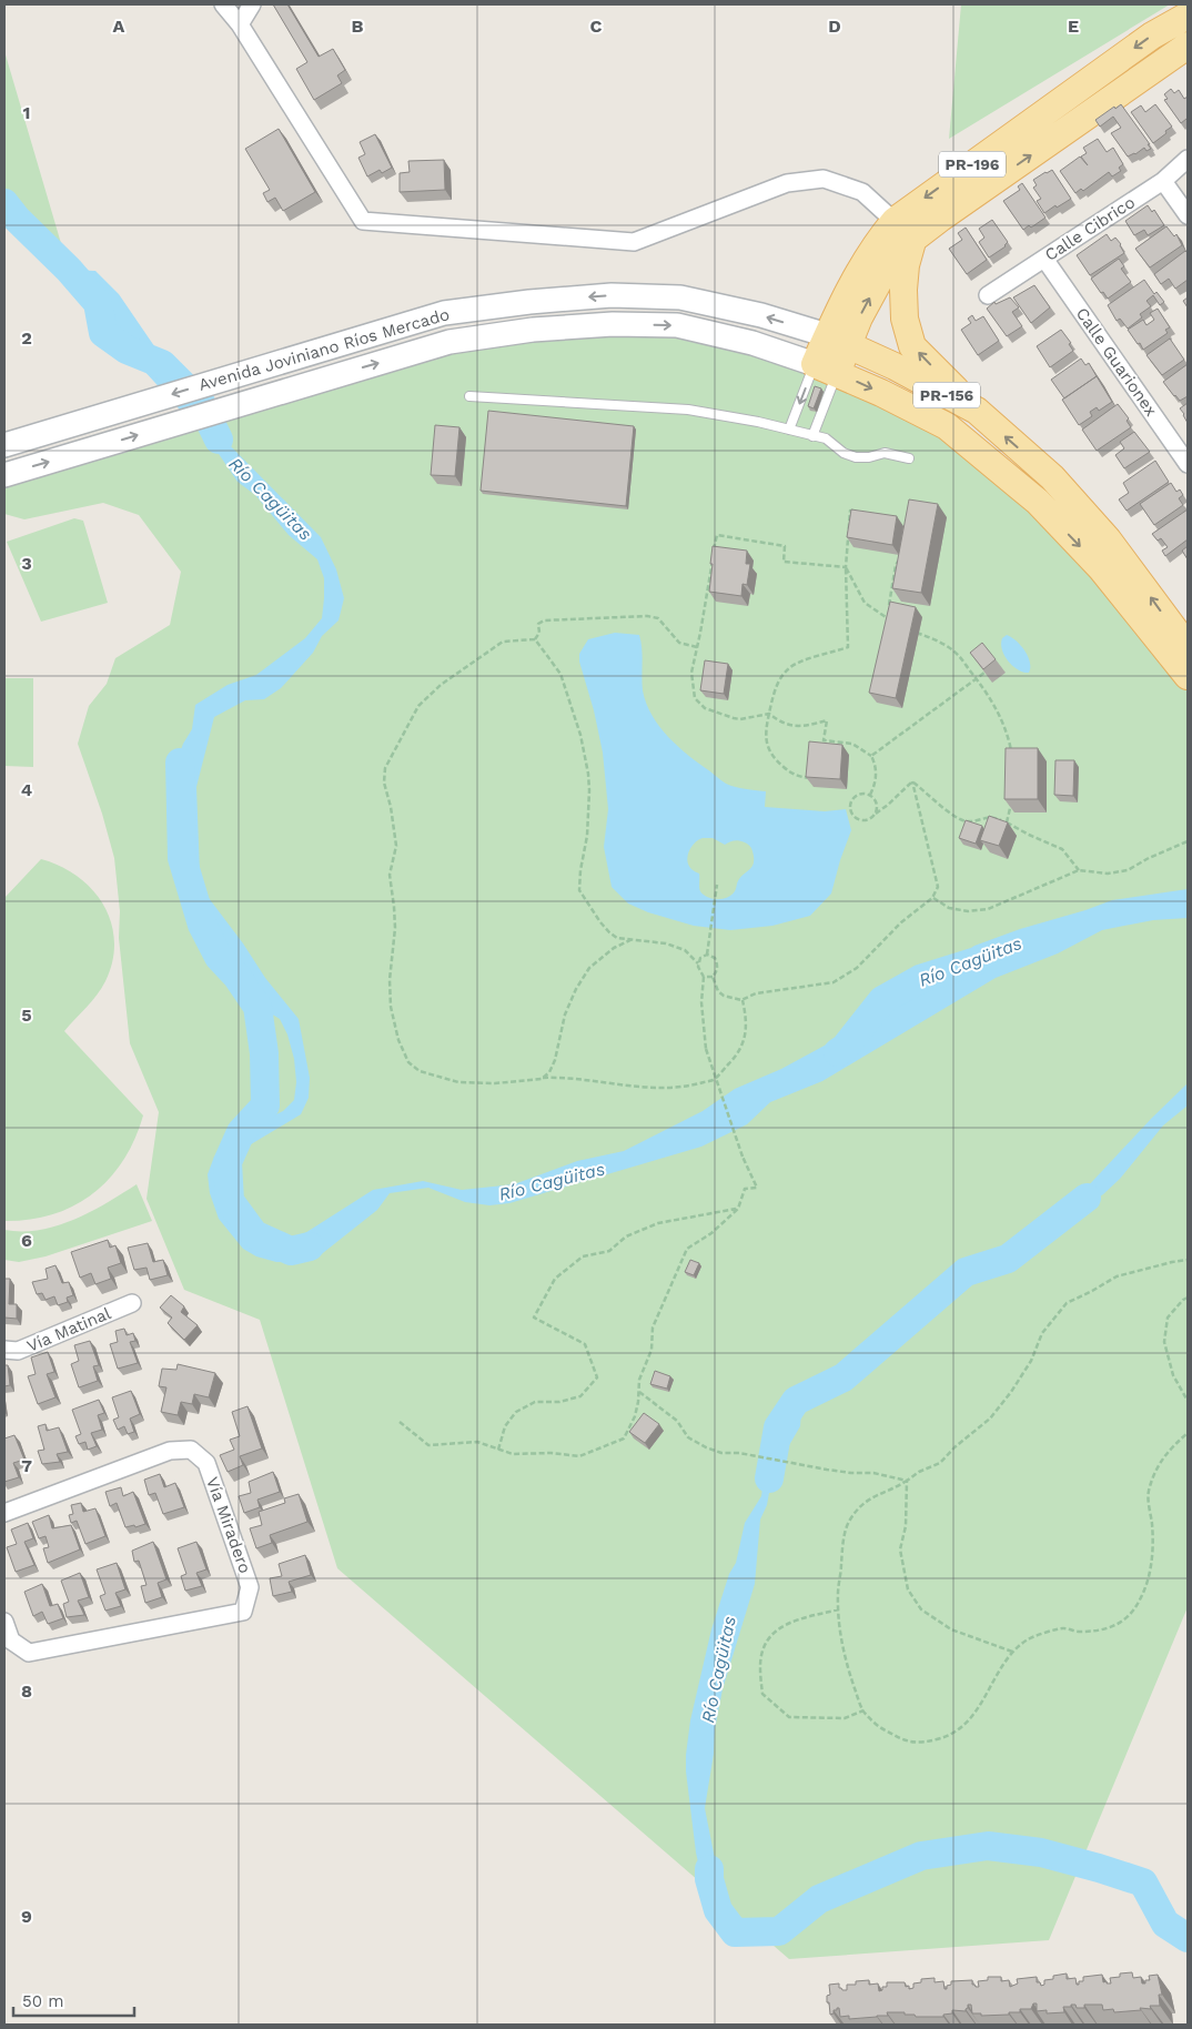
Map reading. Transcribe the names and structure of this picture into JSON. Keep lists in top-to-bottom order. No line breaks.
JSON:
{"streets":{"main road":["PR-196","Avenida Joviniano Ríos Mercado","PR-156"],"street":["Calle Cibrico","Calle Guarionex","Vía Matinal","Vía Miradero"]},"crossings":[["PR-196","Avenida Joviniano Ríos Mercado"],["Calle Cibrico","Calle Guarionex"]],"water":["Río Cagüitas"],"scale_bar":"50 m","grid":{"columns":["A","B","C","D","E"],"rows":["1","2","3","4","5","6","7","8","9"]}}
